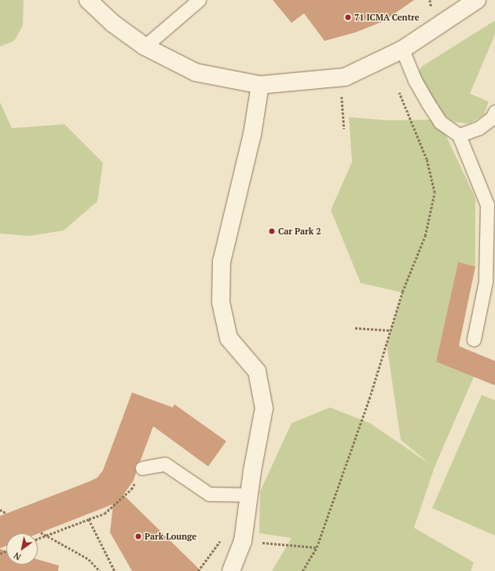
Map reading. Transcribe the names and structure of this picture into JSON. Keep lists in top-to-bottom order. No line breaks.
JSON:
{"places":["71 ICMA Centre","Car Park 2","Park Lounge"],"north":"bottom left"}
